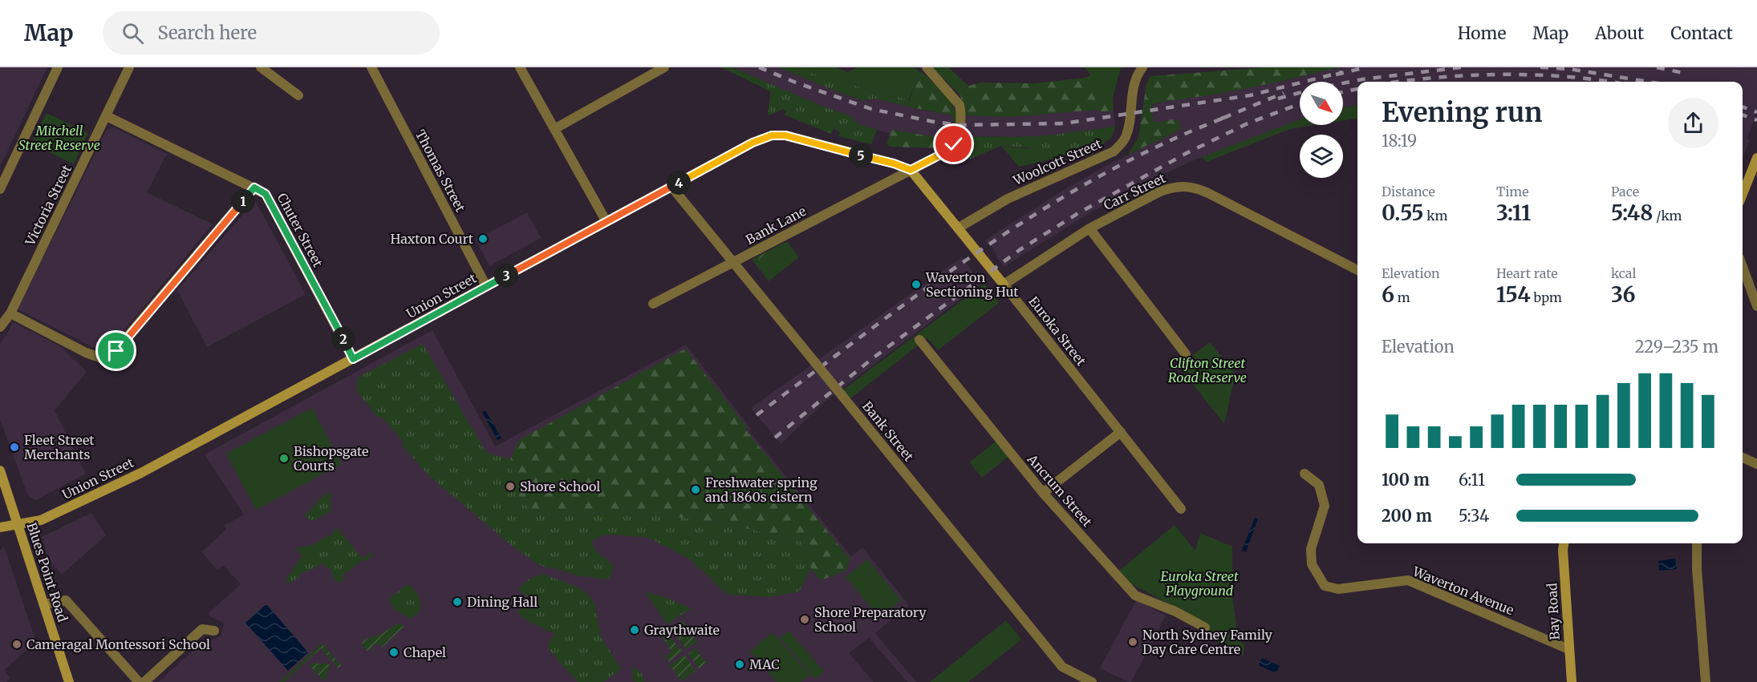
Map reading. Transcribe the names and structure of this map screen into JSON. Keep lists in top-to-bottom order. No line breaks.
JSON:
{"streets":{"street":["Woolcott Street","Thomas Street","Carr Street","Victoria Street","Bank Lane","Chuter Street","Union Street","Euroka Street","Bank Street","Ancrum Street","Blues Point Road","Waverton Avenue","Bay Road"]},"crossings":[["Woolcott Street","Euroka Street"],["Thomas Street","Union Street"],["Carr Street","Euroka Street"],["Victoria Street","Chuter Street"],["Bank Lane","Union Street"],["Bank Lane","Euroka Street"],["Bank Lane","Bank Street"],["Chuter Street","Union Street"],["Union Street","Euroka Street"],["Union Street","Bank Street"],["Union Street","Blues Point Road"],["Waverton Avenue","Bay Road"]],"parks":["Mitchell Street Reserve","Clifton Street Road Reserve","Euroka Street Playground"],"places":["Haxton Court","Waverton Sectioning Hut","Fleet Street Merchants","Bishopsgate Courts","Shore School","Freshwater spring and 1860s cistern","Dining Hall","Shore Preparatory School","Graythwaite","North Sydney Family Day Care Centre","Cameragal Montessori School","Chapel","MAC"],"north":"bottom right","page":{"header":"Map","search":"Search here","nav":["Home","Map","About","Contact"],"heading":["Evening run","18:19"],"pins":["5","4","1","3","2"],"stats":[["Distance","0.55 km"],["Time","3:11"],["Pace","5:48 /km"],["Elevation","6 m"],["Heart rate","154 bpm"],["kcal","36"]],"chart":["Elevation","229–235 m"],"list":[{"name":"100 m","note":"6:11"},{"name":"200 m","note":"5:34"}]}}
